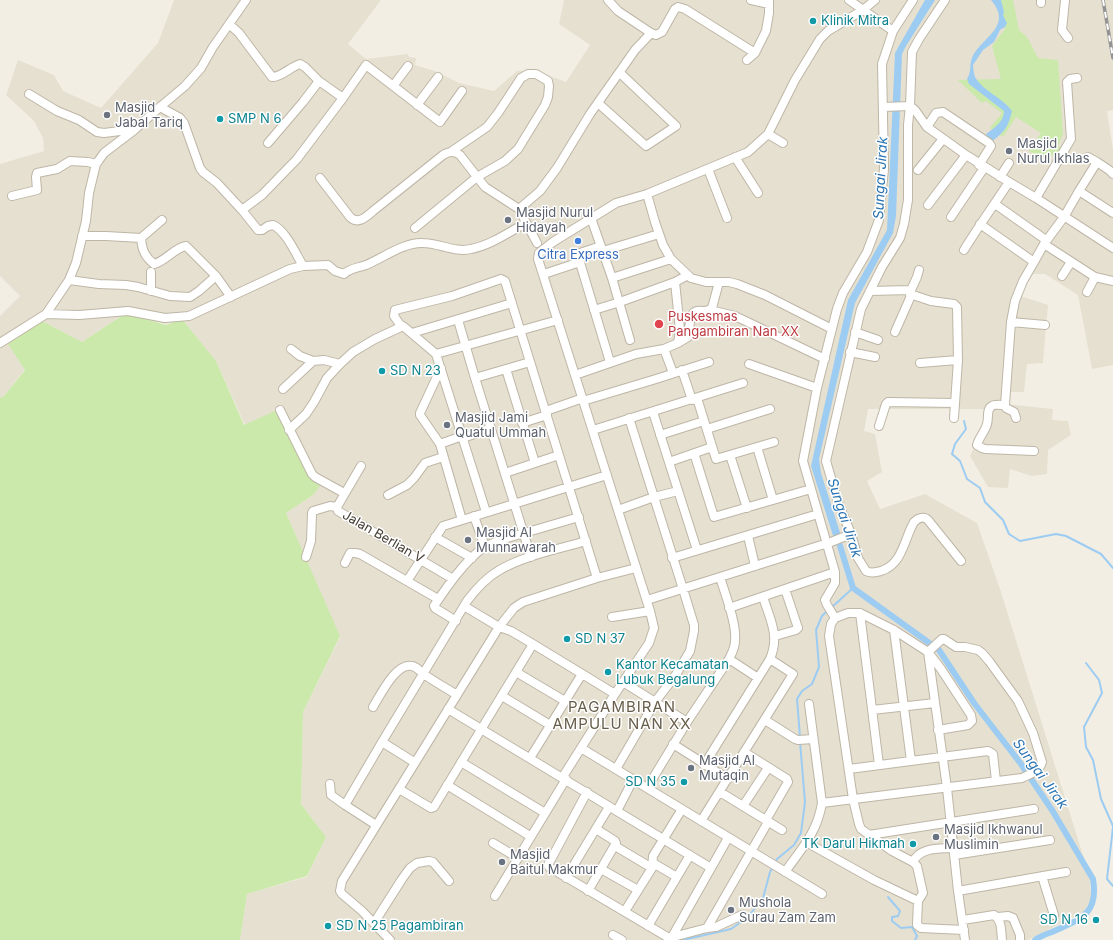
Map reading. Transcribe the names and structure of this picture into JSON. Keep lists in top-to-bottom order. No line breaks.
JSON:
{"streets":{"street":["Jalan Berlian V"]},"districts":["PAGAMBIRAN AMPULU NAN XX"],"water":["Sungai Jirak"],"places":["Klinik Mitra","Masjid Jabal Tariq","SMP N 6","Masjid Nurul Ikhlas","Masjid Nurul Hidayah","Citra Express","Puskesmas Pangambiran Nan XX","SD N 23","Masjid Jami Quatul Ummah","Masjid Al Munnawarah","SD N 37","Kantor Kecamatan Lubuk Begalung","Masjid Al Mutaqin","SD N 35","Masjid Ikhwanul Muslimin","TK Darul Hikmah","Masjid Baitul Makmur","Mushola Surau Zam Zam","SD N 16","SD N 25 Pagambiran"]}
